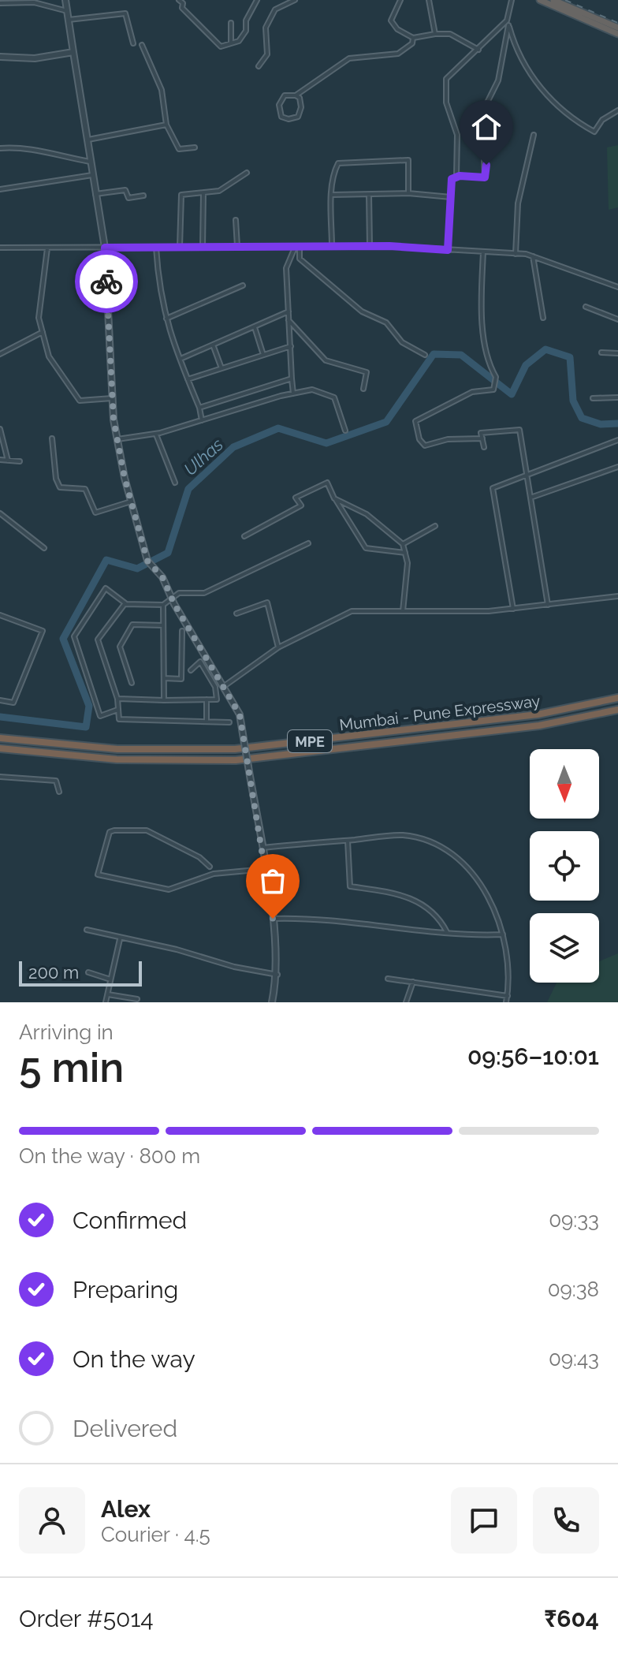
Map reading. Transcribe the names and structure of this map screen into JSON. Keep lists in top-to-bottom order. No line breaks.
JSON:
{"streets":{"highway":["Mumbai - Pune Expressway","MPE"]},"water":["Ulhas"],"scale_bar":"200 m","north":"bottom","page":{"scale":"200 m","heading":["5 min","Arriving in","09:56–10:01"],"panel":["Alex","Courier · 4.5","Order #5014","₹604"],"bar":"On the way · 800 m","list":[["Confirmed","09:33"],["Preparing","09:38"],["On the way","09:43"],"Delivered"]}}
